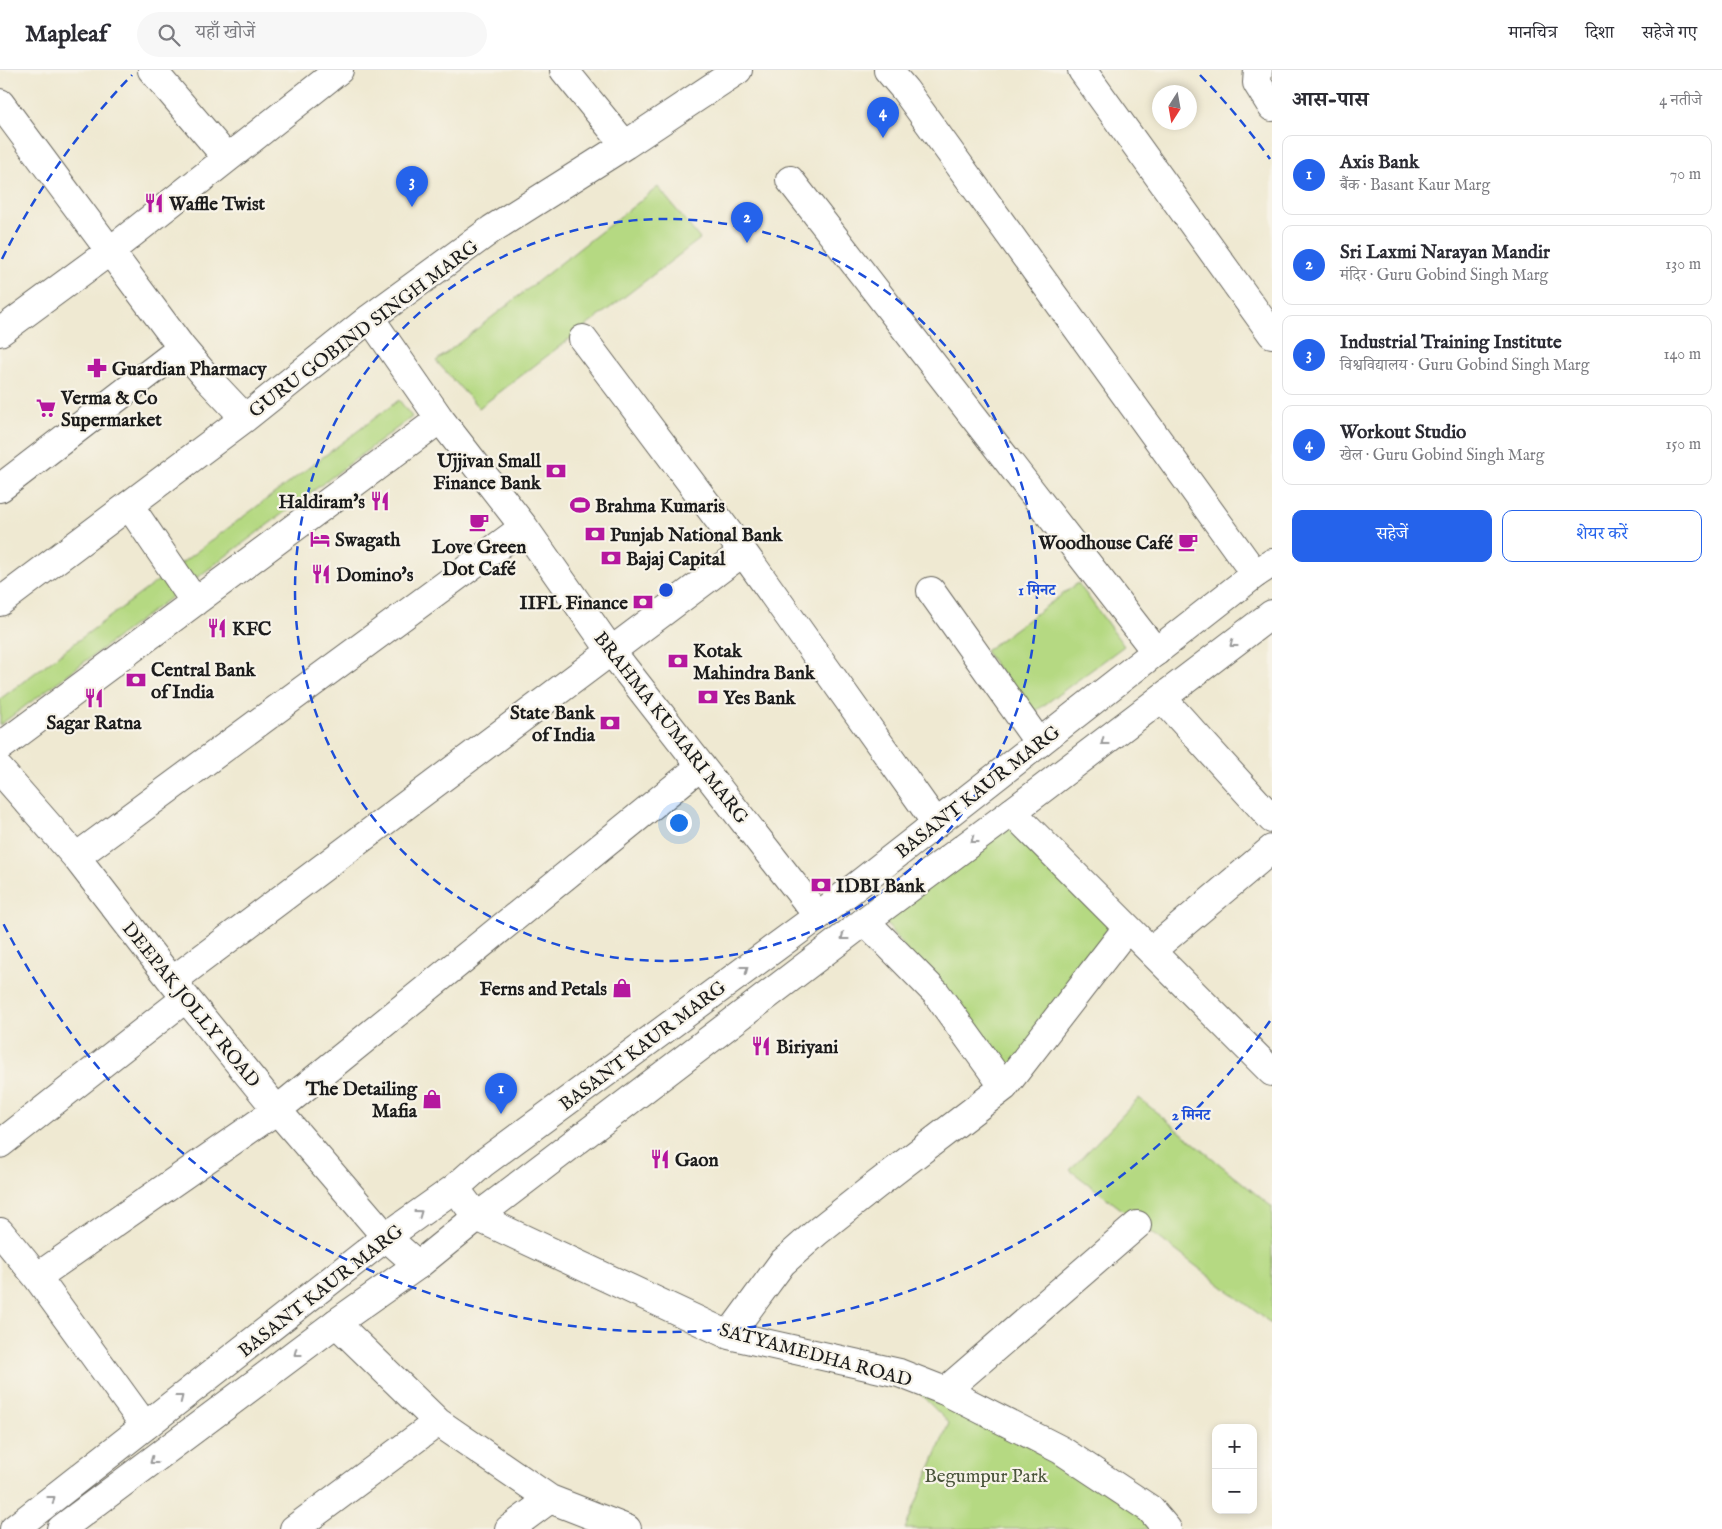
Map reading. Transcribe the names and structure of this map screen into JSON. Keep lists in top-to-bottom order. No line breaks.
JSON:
{"streets":{"street":["GURU GOBIND SINGH MARG","BRAHMA KUMARI MARG","BASANT KAUR MARG","DEEPAK JOLLY ROAD","SATYAMEDHA ROAD"]},"crossings":[["GURU GOBIND SINGH MARG","BRAHMA KUMARI MARG"],["BRAHMA KUMARI MARG","BASANT KAUR MARG"],["BASANT KAUR MARG","DEEPAK JOLLY ROAD"],["BASANT KAUR MARG","SATYAMEDHA ROAD"]],"parks":["Begumpur Park"],"places":{"restaurant":["Waffle Twist","Haldiram's","Domino's","KFC","Sagar Ratna","Biriyani","Gaon"],"pharmacy":["Guardian Pharmacy"],"supermarket":["Verma & Co Supermarket"],"bank":["Ujjivan Small Finance Bank","Punjab National Bank","Bajaj Capital","IIFL Finance","Kotak Mahindra Bank","Central Bank of India","Yes Bank","State Bank of India","IDBI Bank"],"sports":["Brahma Kumaris"],"cafe":["Love Green Dot Café","Woodhouse Café"],"hotel":["Swagath"],"shop":["Ferns and Petals","The Detailing Mafia"]},"north":"bottom","page":{"header":"Mapleaf","search":"यहाँ खोजें","nav":["मानचित्र","दिशा","सहेजे गए"],"heading":["आस-पास","4 नतीजे"],"pins":["4","3","2","1"],"list":[{"mark":"1","name":"Axis Bank","note":"बैंक · Basant Kaur Marg","value":"70 m"},{"mark":"2","name":"Sri Laxmi Narayan Mandir","note":"मंदिर · Guru Gobind Singh Marg","value":"130 m"},{"mark":"3","name":"Industrial Training Institute","note":"विश्वविद्यालय · Guru Gobind Singh Marg","value":"140 m"},{"mark":"4","name":"Workout Studio","note":"खेल · Guru Gobind Singh Marg","value":"150 m"}],"buttons":["सहेजें","शेयर करें"],"map_buttons":["+","−"]},"rings":["1 मिनट","2 मिनट"]}
